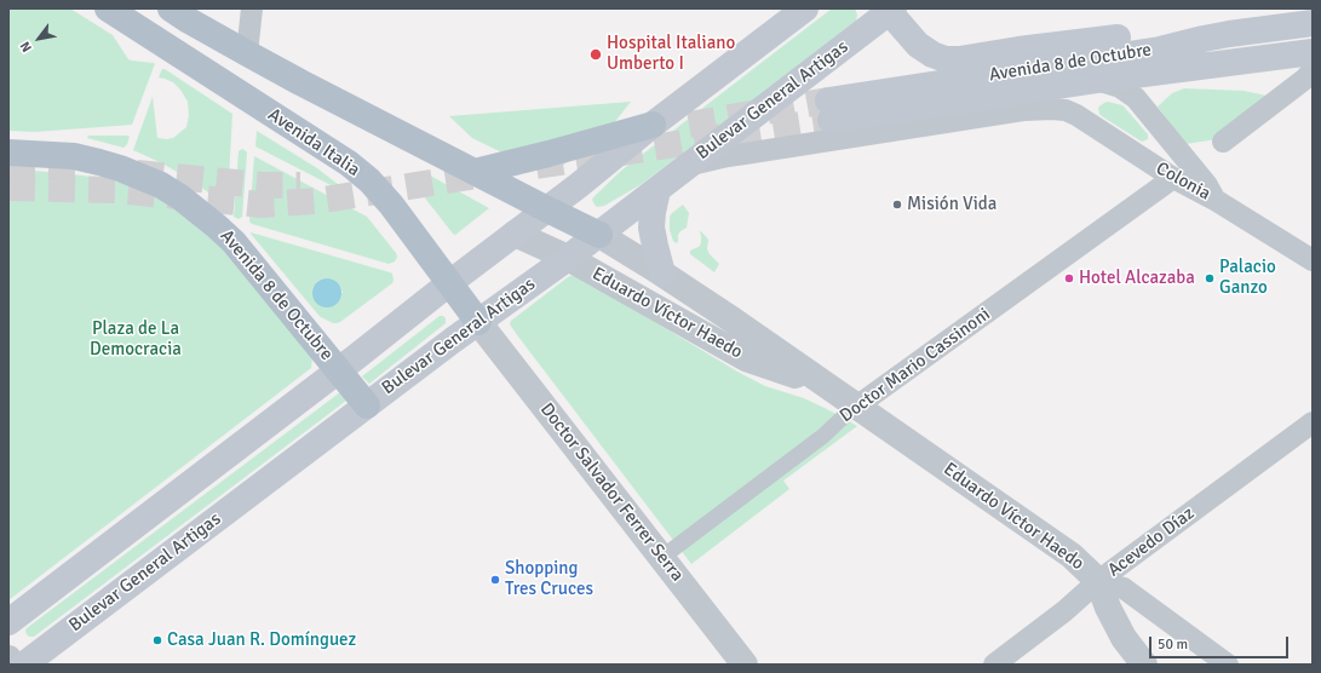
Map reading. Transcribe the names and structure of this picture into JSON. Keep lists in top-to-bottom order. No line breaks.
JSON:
{"streets":{"main road":["Avenida 8 de Octubre","Bulevar General Artigas","Avenida Italia"],"street":["Colonia","Eduardo Víctor Haedo","Doctor Mario Cassinoni","Doctor Salvador Ferrer Serra","Acevedo Díaz"]},"crossings":[["Avenida 8 de Octubre","Bulevar General Artigas"],["Avenida 8 de Octubre","Colonia"],["Bulevar General Artigas","Avenida Italia"],["Bulevar General Artigas","Colonia"],["Bulevar General Artigas","Eduardo Víctor Haedo"],["Bulevar General Artigas","Doctor Salvador Ferrer Serra"],["Avenida Italia","Doctor Salvador Ferrer Serra"],["Colonia","Doctor Mario Cassinoni"],["Eduardo Víctor Haedo","Doctor Mario Cassinoni"],["Eduardo Víctor Haedo","Acevedo Díaz"],["Doctor Mario Cassinoni","Doctor Salvador Ferrer Serra"]],"parks":["Plaza de La Democracia"],"places":["Hospital Italiano Umberto I","Misión Vida","Hotel Alcazaba","Palacio Ganzo","Shopping Tres Cruces","Casa Juan R. Domínguez"],"scale_bar":"50 m","north":"bottom left"}
